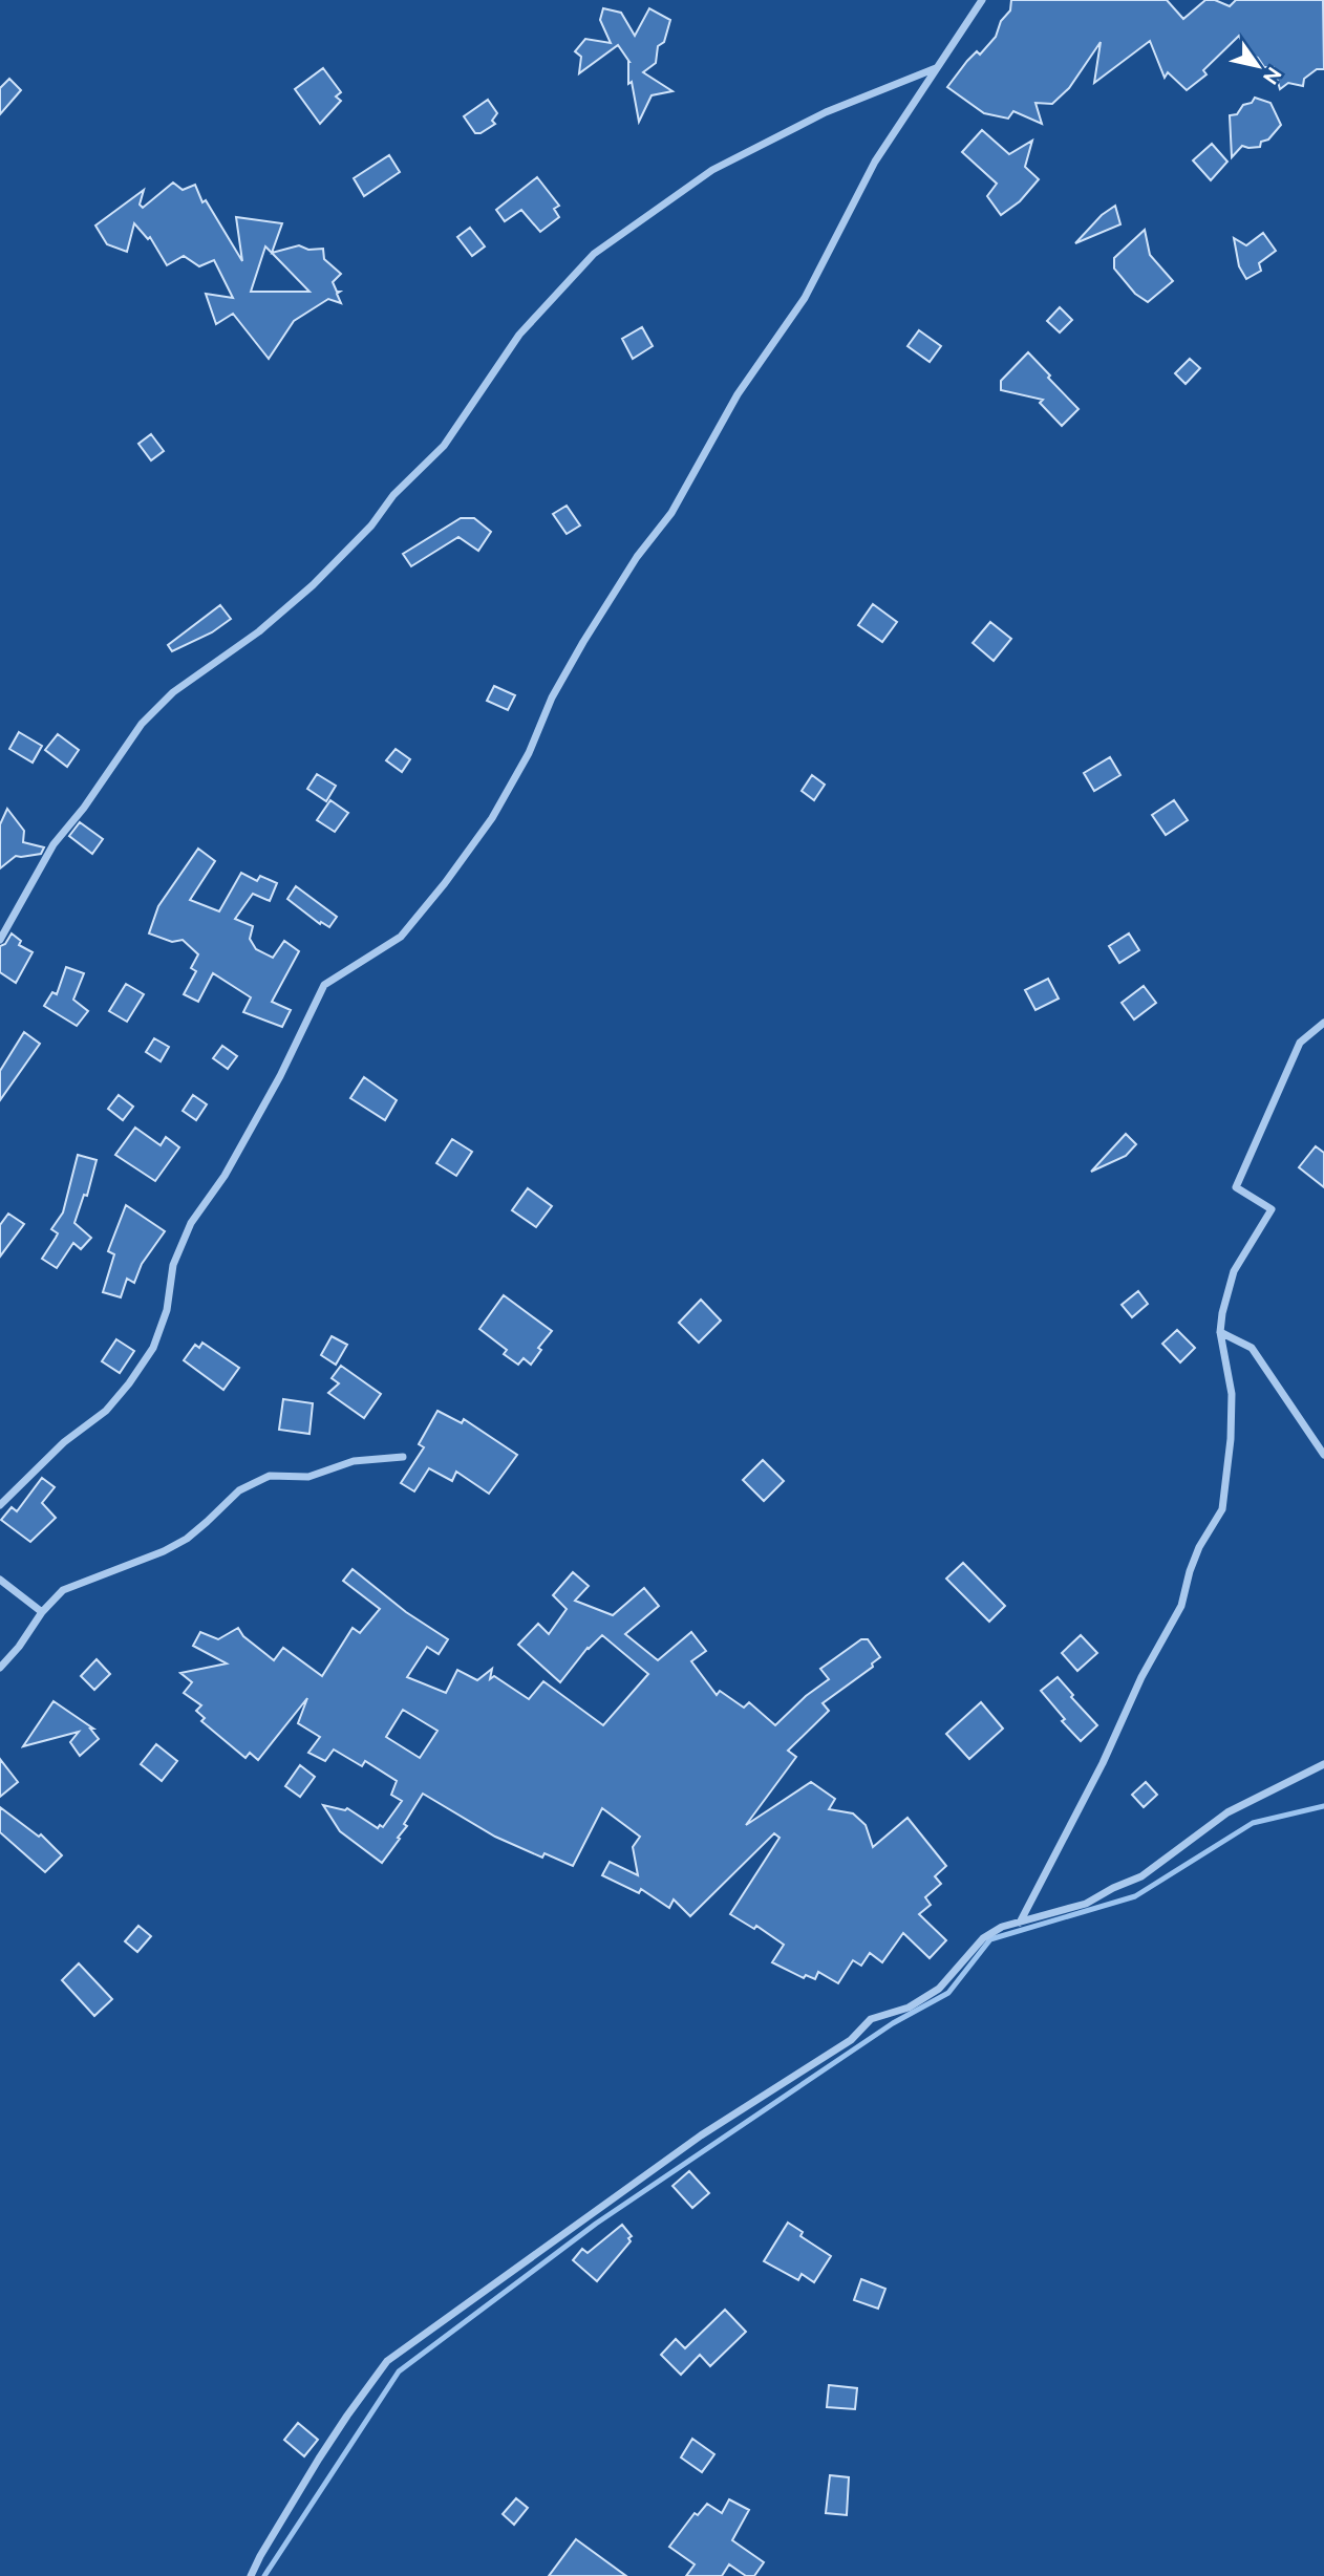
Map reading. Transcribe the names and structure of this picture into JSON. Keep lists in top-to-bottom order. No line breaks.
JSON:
{"north":"bottom right"}
